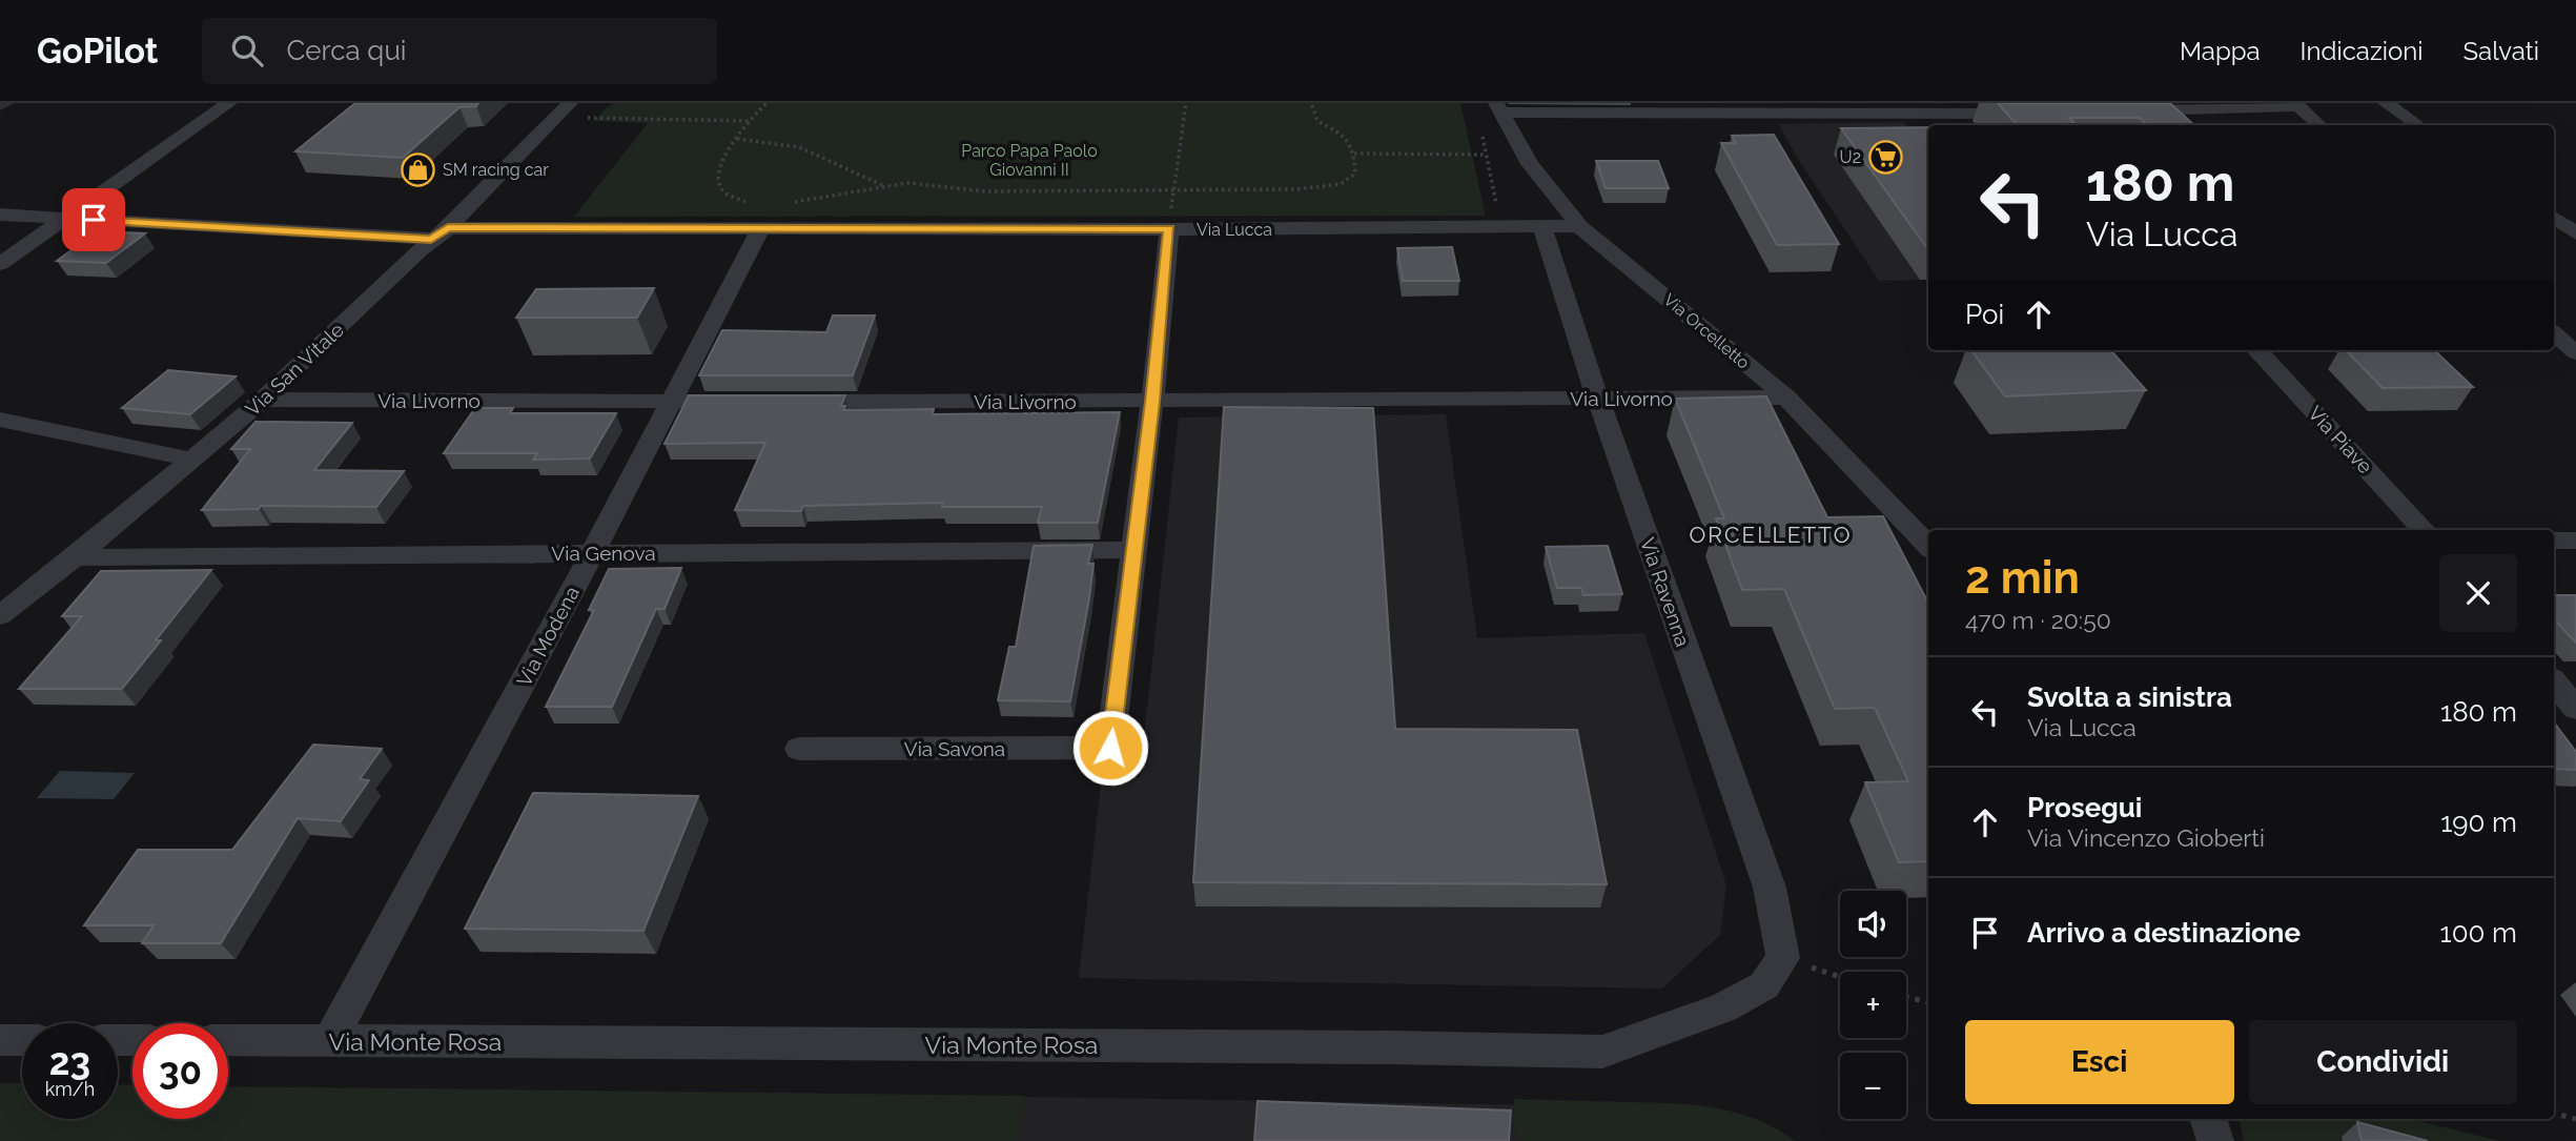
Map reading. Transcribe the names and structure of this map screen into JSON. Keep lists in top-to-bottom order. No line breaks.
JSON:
{"streets":{"street":["Via Lucca","Via Orcelletto","Via San Vitale","Via Livorno","Via Piave","Via Genova","Via Ravenna","Via Modena","Via Savona","Via Monte Rosa"]},"crossings":[["Via Lucca","Via Orcelletto"],["Via Lucca","Via San Vitale"],["Via Lucca","Via Ravenna"],["Via Lucca","Via Modena"],["Via Orcelletto","Via Livorno"],["Via San Vitale","Via Livorno"],["Via San Vitale","Via Genova"],["Via Livorno","Via Ravenna"],["Via Livorno","Via Modena"],["Via Genova","Via Modena"],["Via Genova","Via Savona"],["Via Ravenna","Via Monte Rosa"],["Via Modena","Via Monte Rosa"]],"districts":["ORCELLETTO"],"parks":["Parco Papa Paolo Giovanni II"],"places":{"supermarket":["U2"],"shop":["SM racing car"]},"page":{"header":"GoPilot","search":"Cerca qui","nav":["Mappa","Indicazioni","Salvati"],"turn":["180 m","Via Lucca"],"then":"Poi","heading":["2 min","470 m · 20:50"],"list":[{"name":"Svolta a sinistra","note":"Via Lucca","value":"180 m"},{"name":"Prosegui","note":"Via Vincenzo Gioberti","value":"190 m"},{"name":"Arrivo a destinazione","value":"100 m"}],"map_buttons":["+","−"],"buttons":["Esci","Condividi"],"speed":"23 km/h","limit":"30"}}
